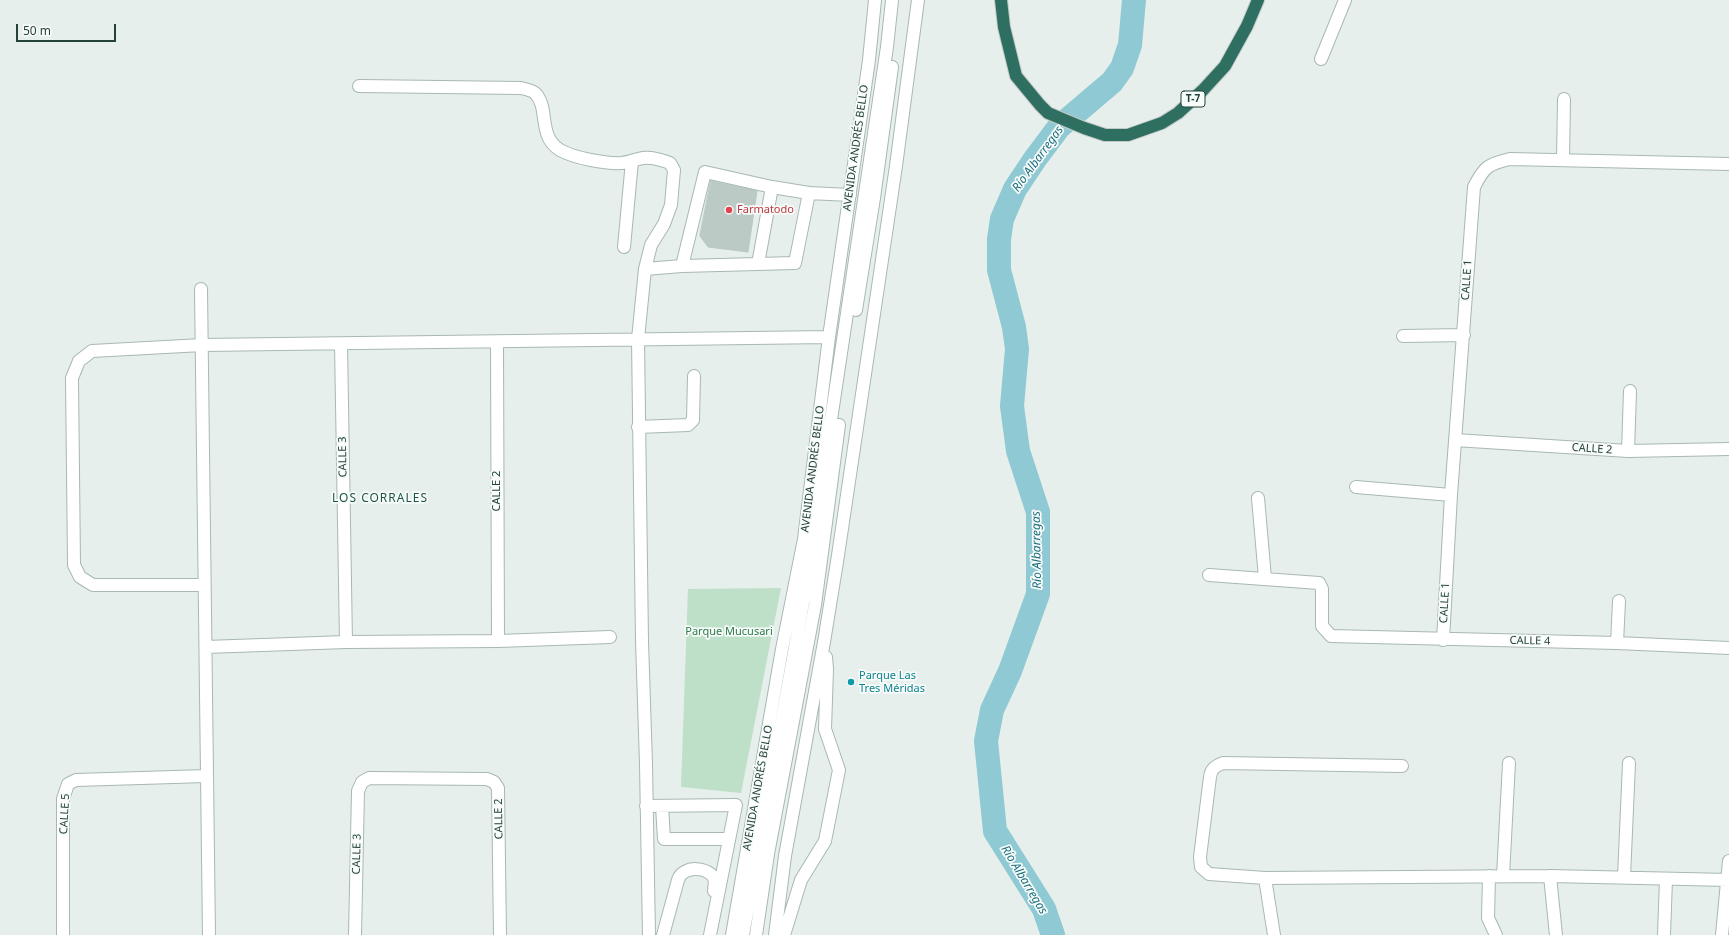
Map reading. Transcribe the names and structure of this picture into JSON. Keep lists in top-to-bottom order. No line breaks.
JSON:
{"streets":{"highway":["T-7"],"street":["AVENIDA ANDRÉS BELLO","CALLE 1","CALLE 2","CALLE 3","CALLE 4","CALLE 5"]},"crossings":[["CALLE 1","CALLE 2"],["CALLE 1","CALLE 4"],["CALLE 2","CALLE 3"]],"districts":["LOS CORRALES"],"water":["Río Albarregas"],"parks":["Parque Mucusari"],"places":["Farmatodo","Parque Las Tres Méridas"],"scale_bar":"50 m"}
